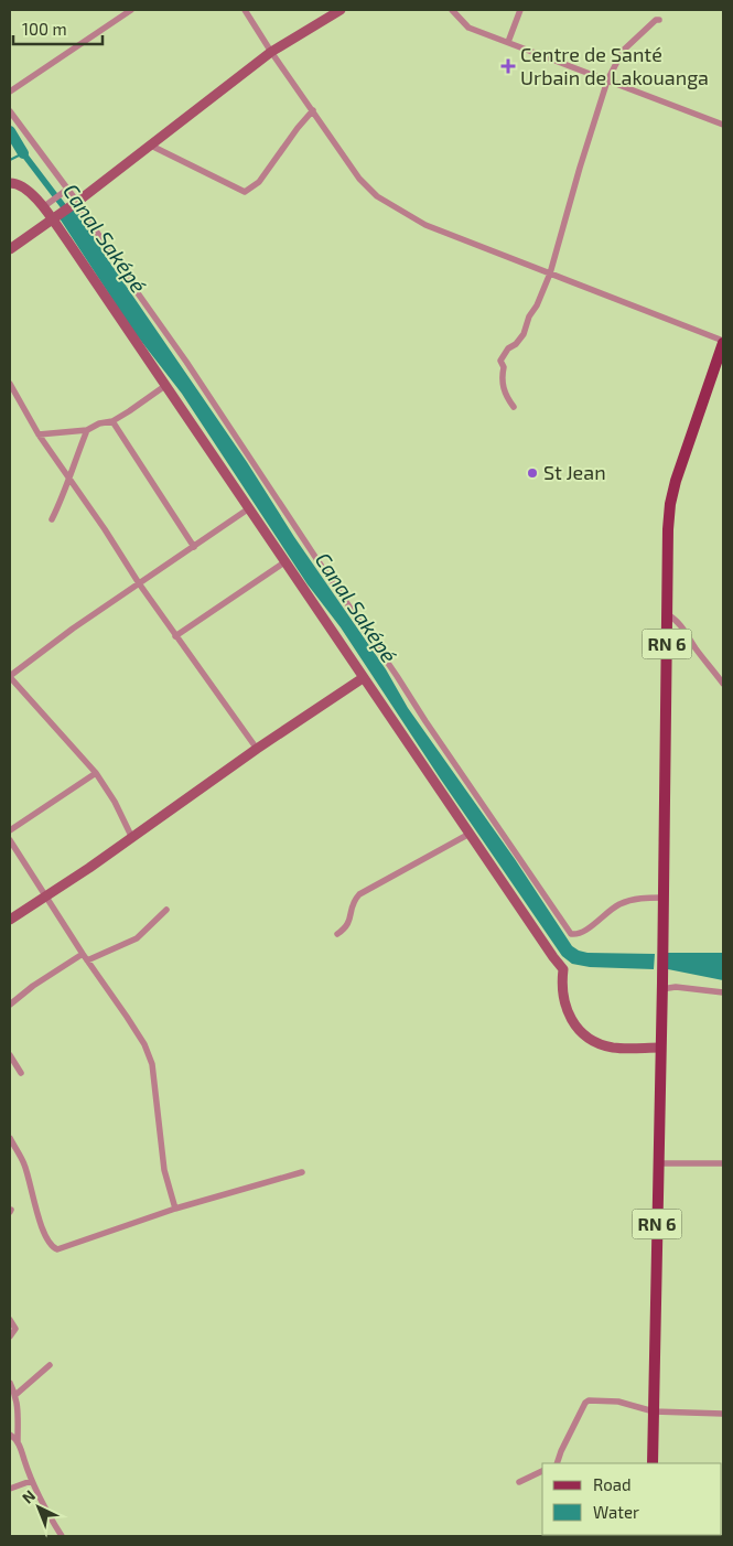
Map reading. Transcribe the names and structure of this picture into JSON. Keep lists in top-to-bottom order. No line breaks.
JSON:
{"streets":{"main road":["RN 6"]},"water":["Canal Saképé"],"places":{"health":["Centre de Santé Urbain de Lakouanga"],"other":["St Jean"]},"legend":["Road","Water"],"scale_bar":"100 m","north":"top left"}
